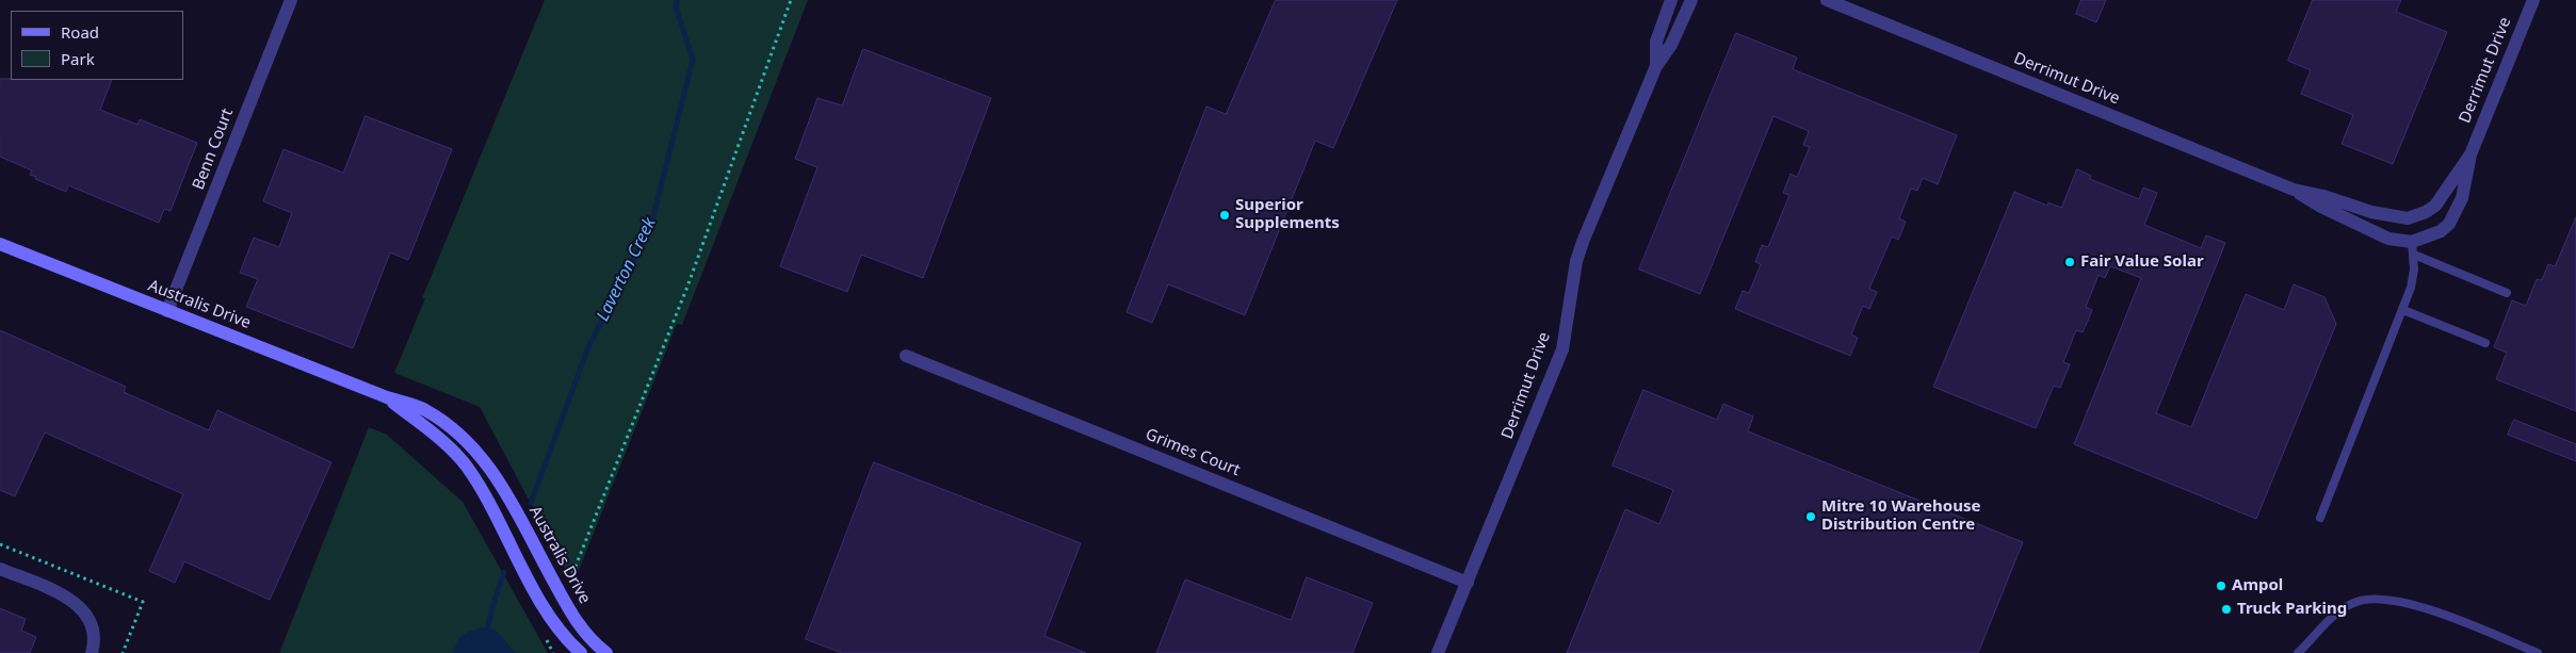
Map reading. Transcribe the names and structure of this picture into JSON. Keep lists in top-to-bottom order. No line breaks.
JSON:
{"streets":{"street":["Derrimut Drive","Benn Court","Australis Drive","Grimes Court"]},"crossings":[["Derrimut Drive","Grimes Court"],["Benn Court","Australis Drive"]],"water":["Laverton Creek"],"places":["Superior Supplements","Fair Value Solar","Mitre 10 Warehouse Distribution Centre","Ampol","Truck Parking"],"legend":["Road","Park"]}
